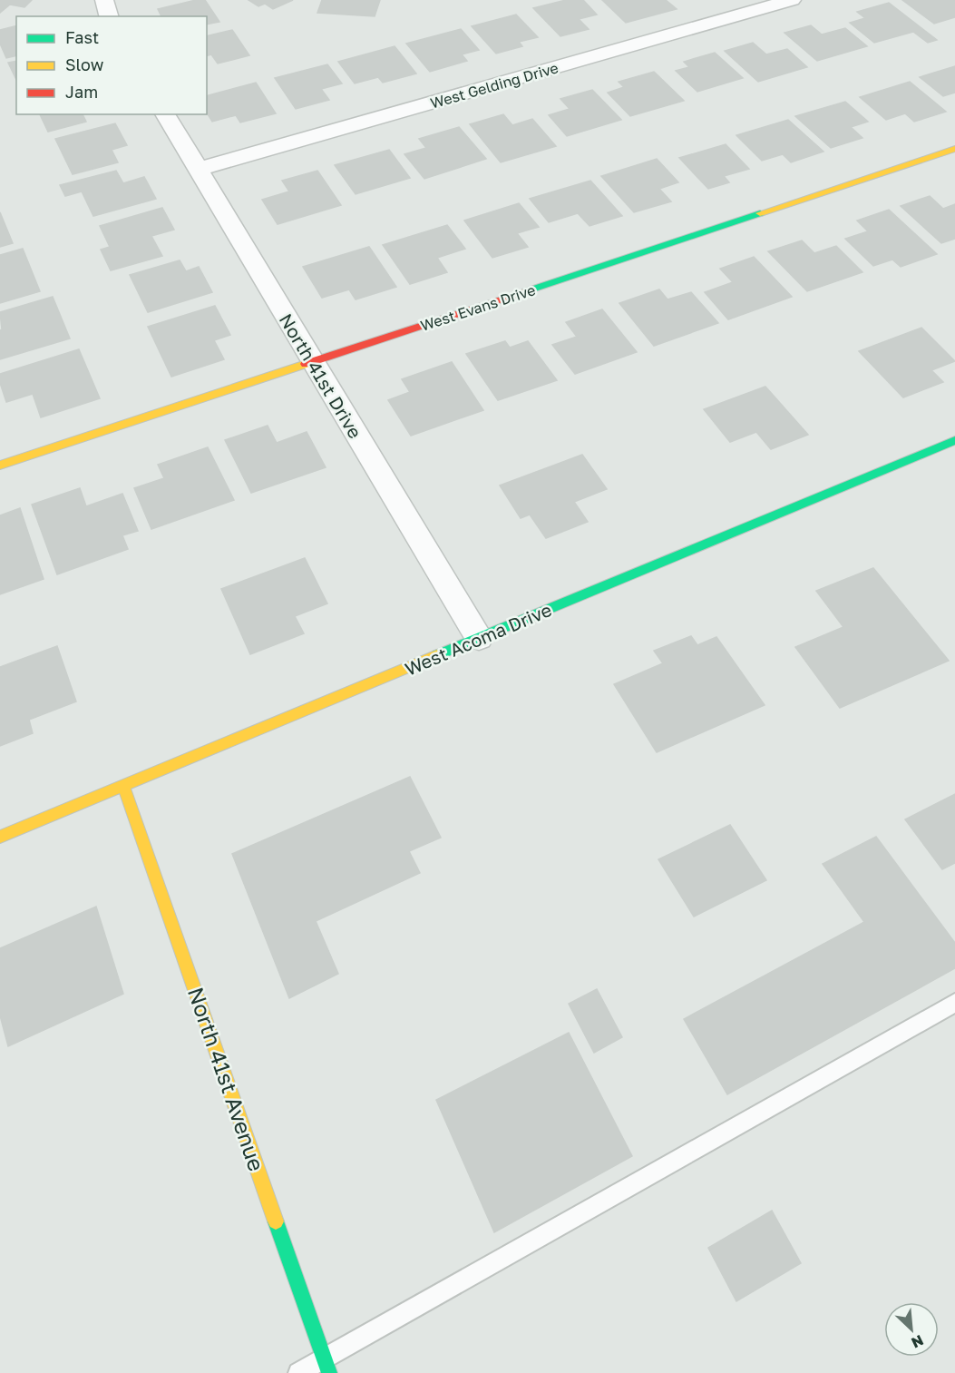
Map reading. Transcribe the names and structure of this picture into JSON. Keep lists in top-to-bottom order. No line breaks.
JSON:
{"streets":{"street":["West Gelding Drive","West Evans Drive","North 41st Drive","West Acoma Drive","North 41st Avenue"]},"crossings":[["West Gelding Drive","North 41st Drive"],["West Evans Drive","North 41st Drive"],["North 41st Drive","West Acoma Drive"],["West Acoma Drive","North 41st Avenue"]],"legend":["Fast","Slow","Jam"],"north":"bottom right"}
